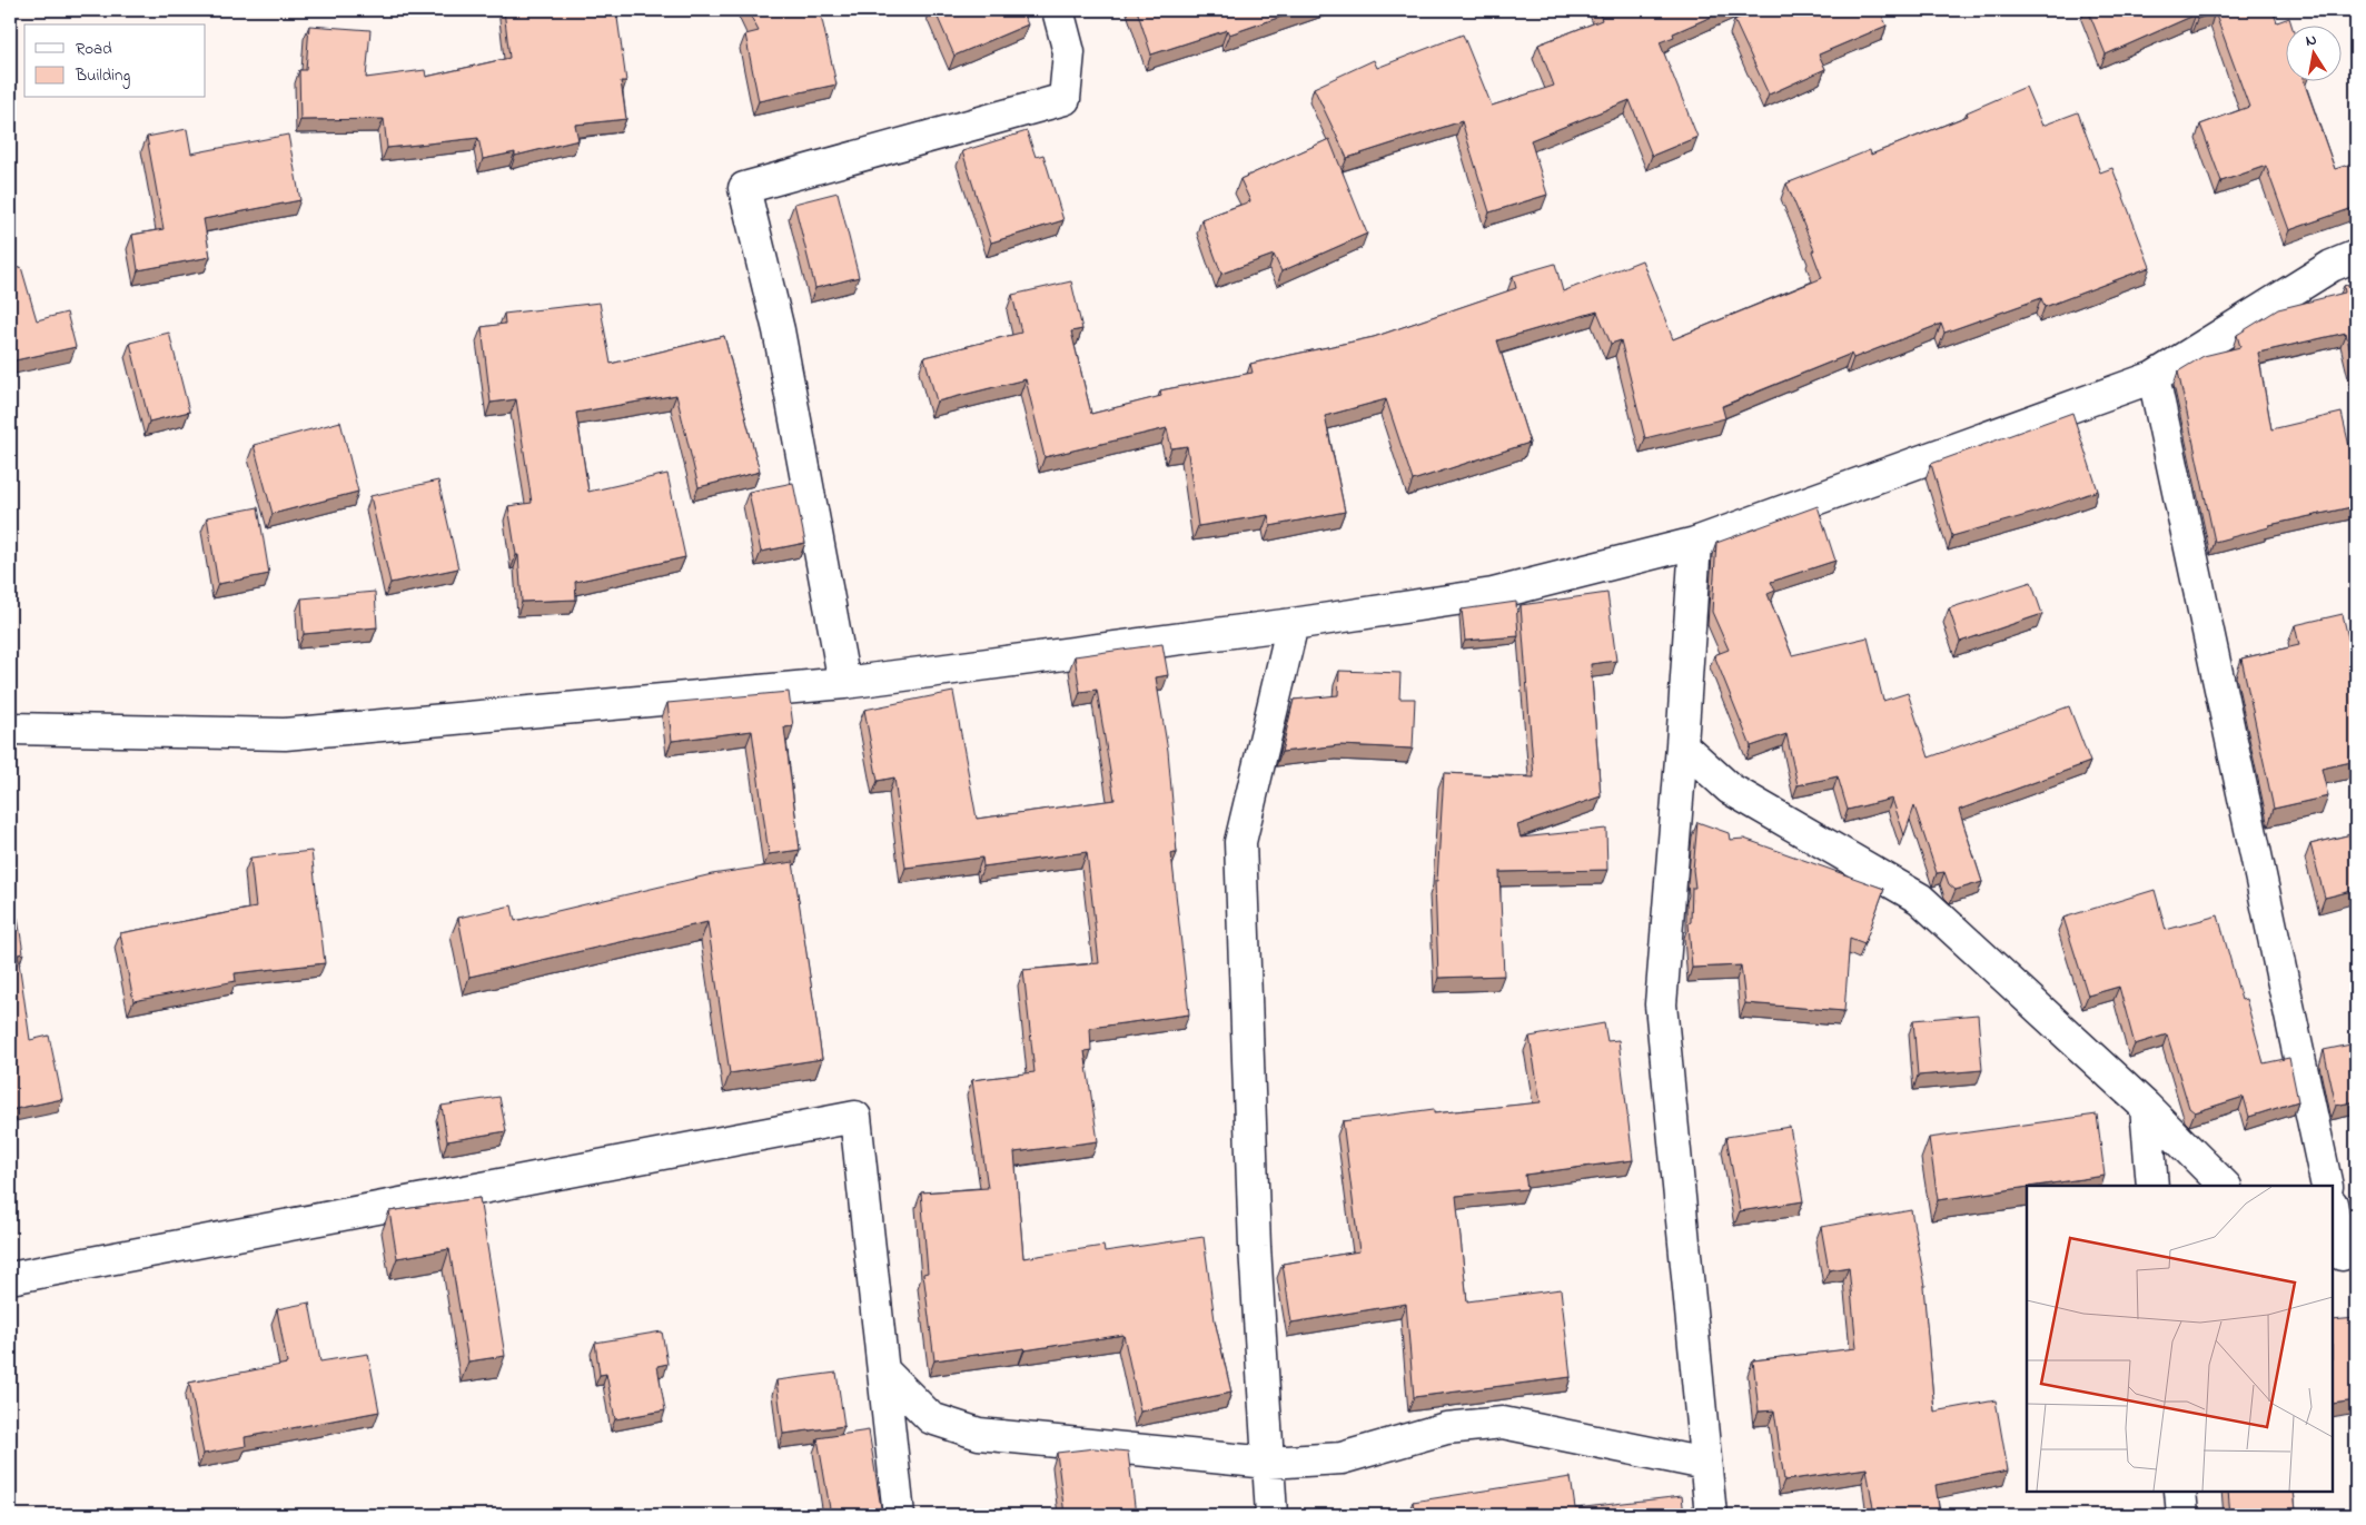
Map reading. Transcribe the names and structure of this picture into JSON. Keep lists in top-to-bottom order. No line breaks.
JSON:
{"legend":["Road","Building"],"north":"top"}
